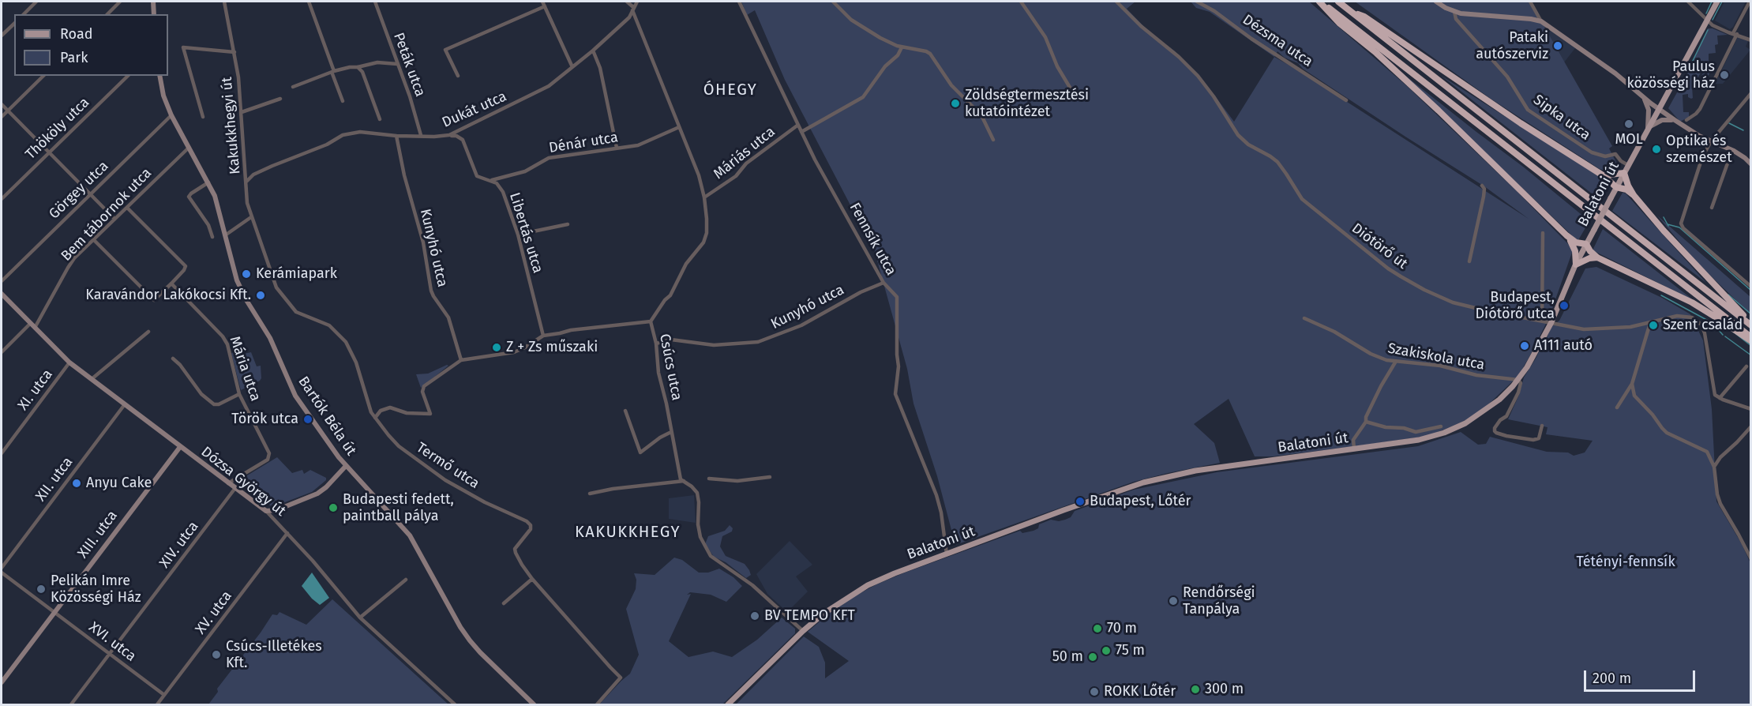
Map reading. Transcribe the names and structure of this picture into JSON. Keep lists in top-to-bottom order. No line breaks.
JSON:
{"streets":{"main road":["Balatoni út"],"street":["Dézsma utca","Peták utca","Dukát utca","Sipka utca","Kakukkhegyi út","Thököly utca","Dénár utca","Máriás utca","Görgey utca","Bem tábornok utca","Libertás utca","Fennsík utca","Diótörő út","Kunyhó utca","Szakiskola utca","Csúcs utca","Mária utca","XI. utca","Bartók Béla út","Termő utca","XII. utca","Dózsa György út","XIII. utca","XIV. utca","XV. utca","XVI. utca"]},"crossings":[["Peták utca","Dukát utca"],["Dukát utca","Kakukkhegyi út"],["Dukát utca","Libertás utca"],["Dukát utca","Kunyhó utca"],["Dukát utca","Csúcs utca"],["Sipka utca","Balatoni út"],["Kakukkhegyi út","Termő utca"],["Dénár utca","Libertás utca"],["Dénár utca","Csúcs utca"],["Máriás utca","Fennsík utca"],["Máriás utca","Csúcs utca"],["Görgey utca","Bartók Béla út"],["Balatoni út","Fennsík utca"],["Balatoni út","Diótörő út"],["Balatoni út","Szakiskola utca"],["Balatoni út","Csúcs utca"],["Bem tábornok utca","Bartók Béla út"],["Bem tábornok utca","Dózsa György út"],["Fennsík utca","Kunyhó utca"],["Kunyhó utca","Csúcs utca"],["Mária utca","Dózsa György út"],["XI. utca","Dózsa György út"],["XII. utca","Dózsa György út"],["Dózsa György út","XIII. utca"],["Dózsa György út","XIV. utca"],["Dózsa György út","XV. utca"],["XIII. utca","XVI. utca"],["XIV. utca","XVI. utca"],["XV. utca","XVI. utca"]],"districts":["ÓHEGY","KAKUKKHEGY"],"parks":["Tétényi-fennsík"],"places":["Pataki autószerviz","Paulus közösségi ház","Zöldségtermesztési kutatóintézet","MOL","Optika és szemészet","Kerámiapark","Karavándor Lakókocsi Kft.","Budapest, Diótörő utca","Szent család","A111 autó","Z + Zs műszaki","Török utca","Anyu Cake","Budapest, Lőtér","Budapesti fedett, paintball pálya","Pelikán Imre Közösségi Ház","Rendőrségi Tanpálya","BV TEMPO KFT","70 m","75 m","Csúcs-Illetékes Kft.","50 m","300 m","ROKK Lőtér"],"legend":["Road","Park"],"scale_bar":"200 m"}
